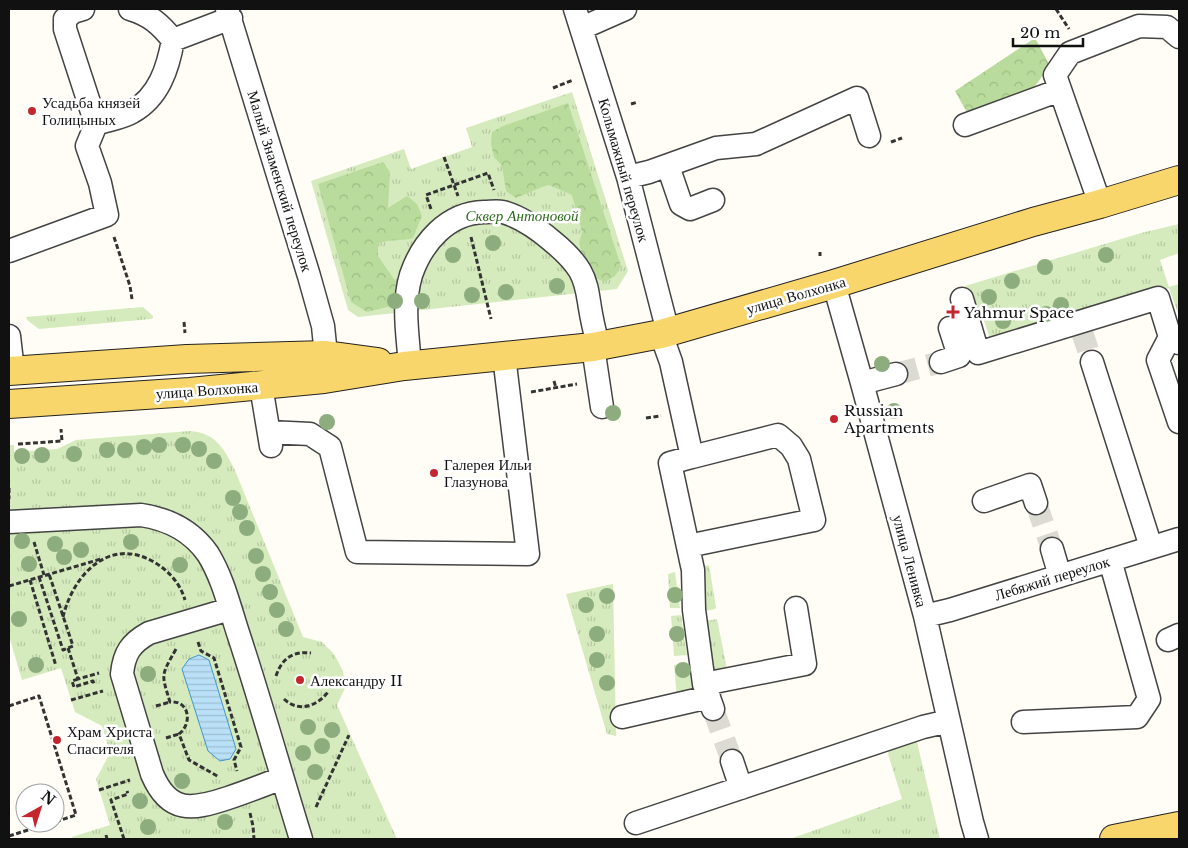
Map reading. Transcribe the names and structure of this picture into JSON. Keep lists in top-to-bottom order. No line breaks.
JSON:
{"streets":{"main road":["улица Волхонка"],"street":["Колымажный переулок","Малый Знаменский переулок","улица Ленивка","Лебяжий переулок"]},"crossings":[["Колымажный переулок","улица Волхонка"],["Малый Знаменский переулок","улица Волхонка"],["улица Волхонка","улица Ленивка"],["улица Ленивка","Лебяжий переулок"]],"parks":["Сквер Антоновой"],"places":{"other":["Усадьба князей Голицыных","Russian Apartments","Галерея Ильи Глазунова","Александру II","Храм Христа Спасителя"],"health":["Yahmur Space"]},"scale_bar":"20 m","north":"top right"}
